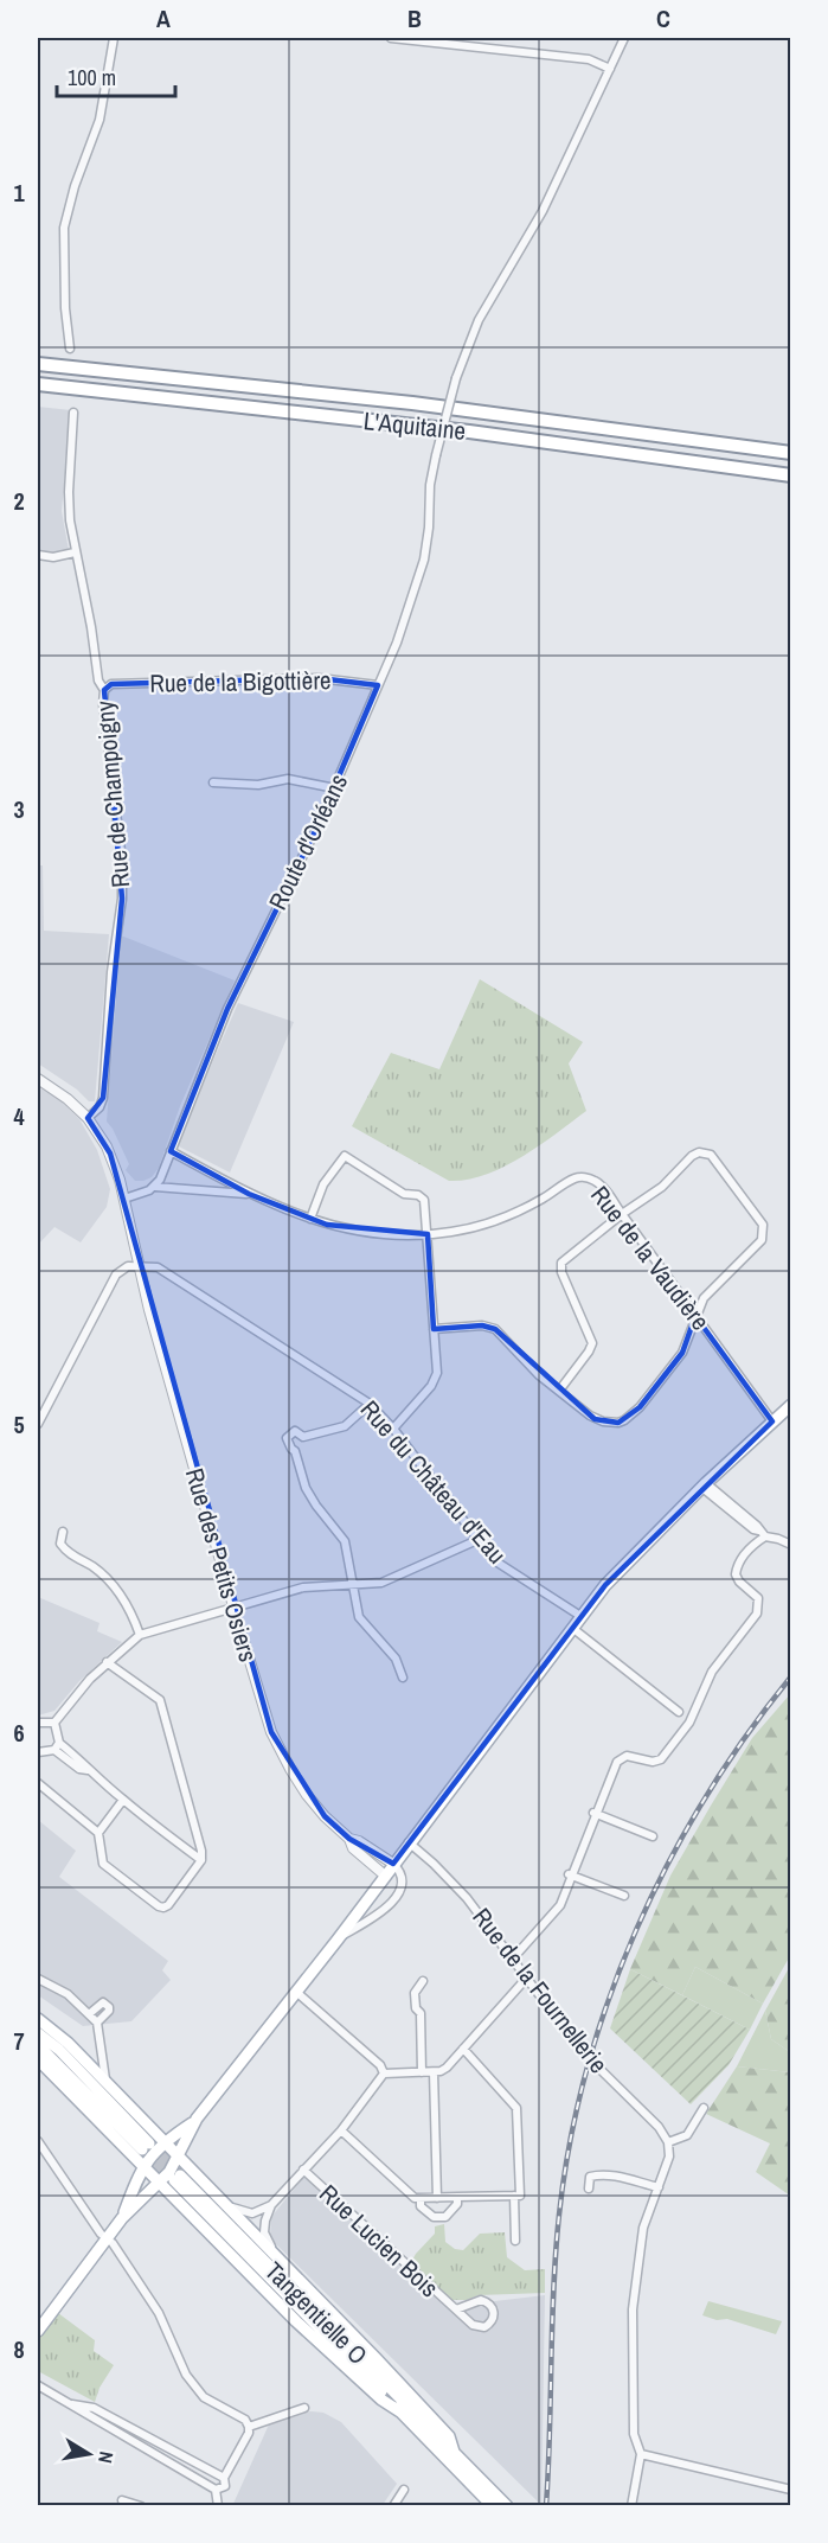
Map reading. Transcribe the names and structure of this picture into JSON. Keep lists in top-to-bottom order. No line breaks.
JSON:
{"streets":{"highway":["L'Aquitaine"],"main road":["Tangentielle O"],"street":["Rue de la Bigottière","Rue de Champoigny","Route d'Orléans","Rue de la Vaudière","Rue du Château d'Eau","Rue des Petits Osiers","Rue de la Fournellerie","Rue Lucien Bois"]},"crossings":[["Rue de la Bigottière","Rue de Champoigny"],["Rue de la Bigottière","Route d'Orléans"],["Rue de Champoigny","Rue des Petits Osiers"],["Route d'Orléans","Rue de la Vaudière"],["Rue du Château d'Eau","Rue des Petits Osiers"]],"scale_bar":"100 m","north":"right","grid":{"columns":["A","B","C"],"rows":["1","2","3","4","5","6","7","8"]}}
